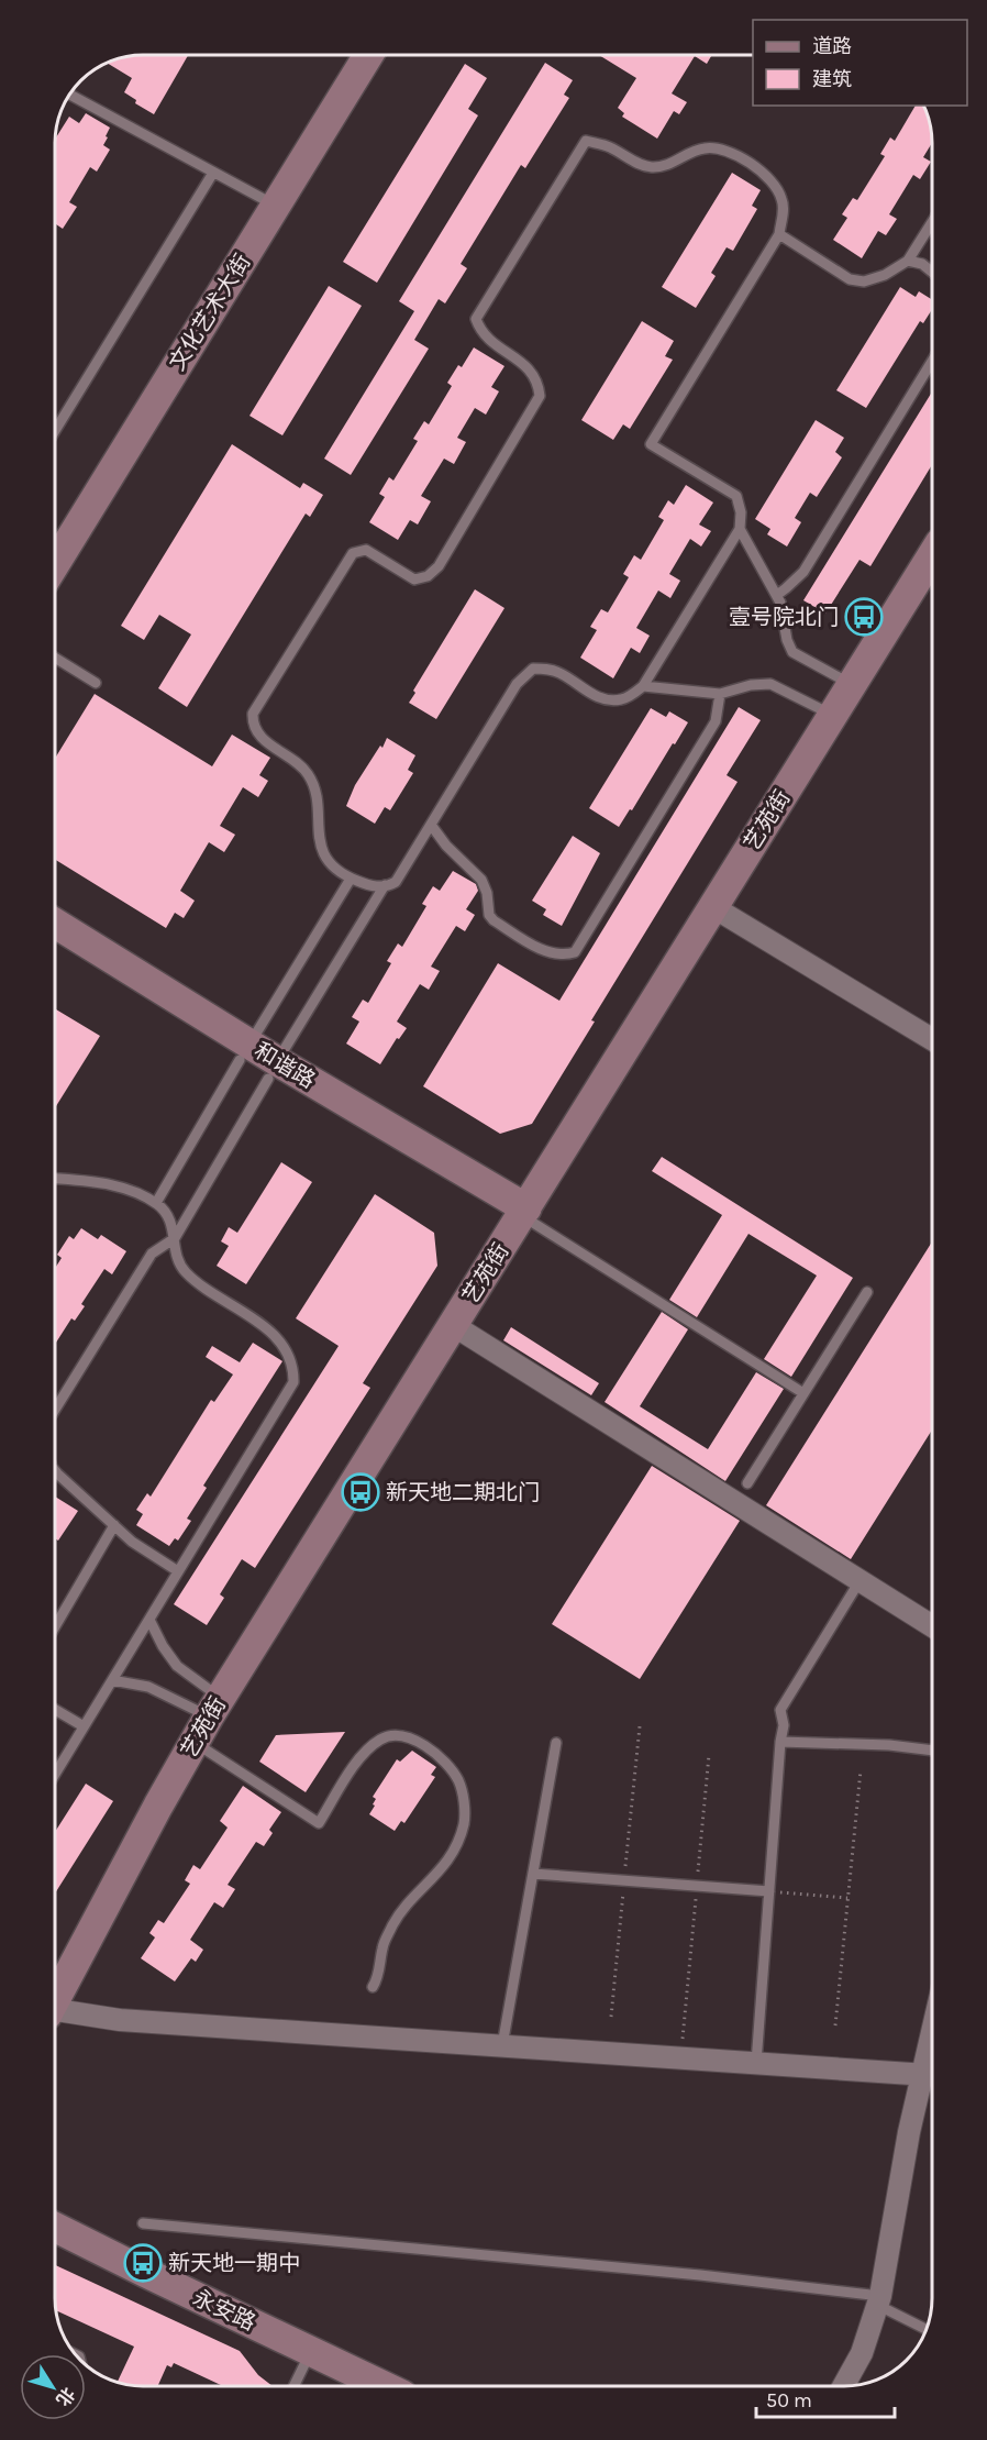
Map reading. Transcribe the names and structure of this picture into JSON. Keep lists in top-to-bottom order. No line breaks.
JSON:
{"streets":{"street":["文化艺术大街","艺苑街","和谐路","永安路"]},"crossings":[["艺苑街","和谐路"]],"places":{"bus stop":["壹号院北门","新天地二期北门","新天地一期中"]},"legend":["道路","建筑"],"scale_bar":"50 m","north":"bottom right"}
